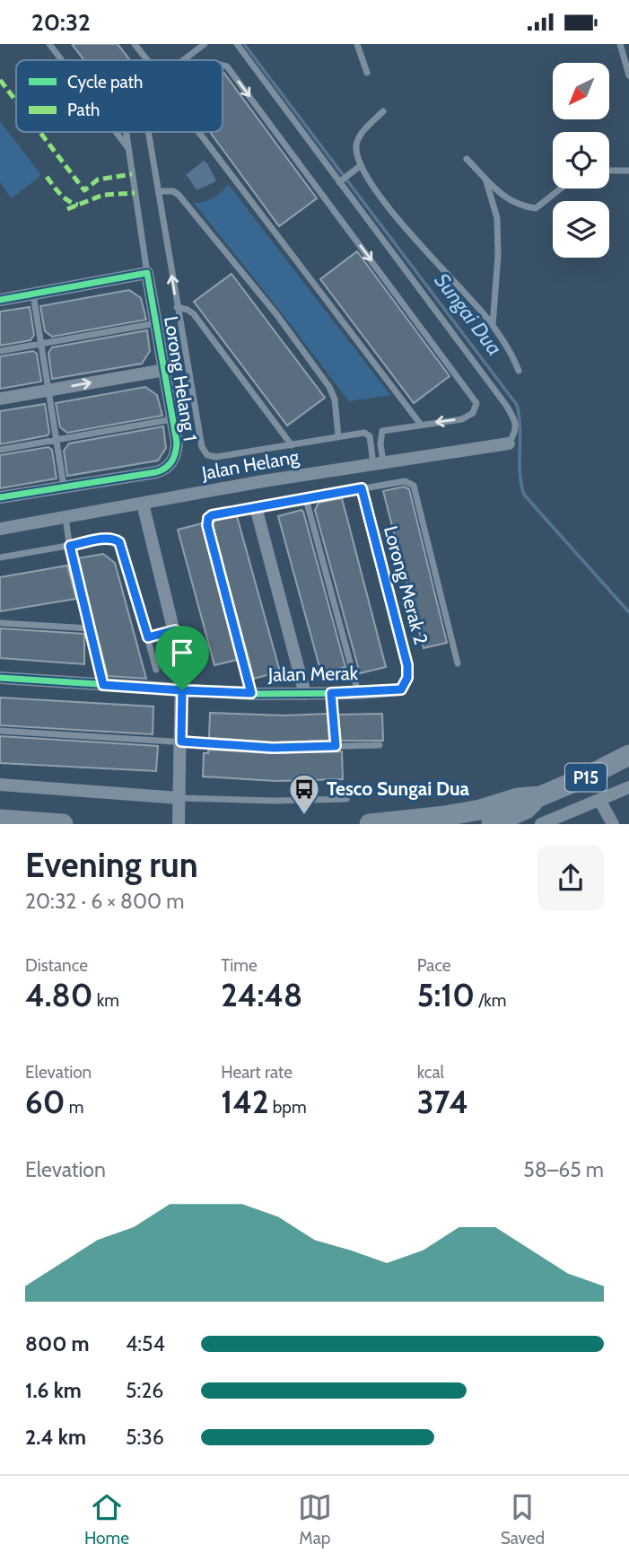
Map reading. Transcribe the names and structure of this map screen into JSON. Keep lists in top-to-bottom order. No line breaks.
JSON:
{"streets":{"main road":["P15"],"street":["Lorong Helang 1","Jalan Helang","Lorong Merak 2","Jalan Merak"]},"crossings":[["Lorong Merak 2","Jalan Merak"]],"water":["Sungai Dua"],"places":{"bus stop":["Tesco Sungai Dua"]},"legend":["Cycle path","Path"],"north":"bottom left","page":{"status":"20:32","heading":["Evening run","20:32 · 6 × 800 m"],"stats":[["Distance","4.80 km"],["Time","24:48"],["Pace","5:10 /km"],["Elevation","60 m"],["Heart rate","142 bpm"],["kcal","374"]],"chart":["Elevation","58–65 m"],"list":[{"name":"800 m","note":"4:54"},{"name":"1.6 km","note":"5:26"},{"name":"2.4 km","note":"5:36"}],"tabs":["Home","Map","Saved"]}}
